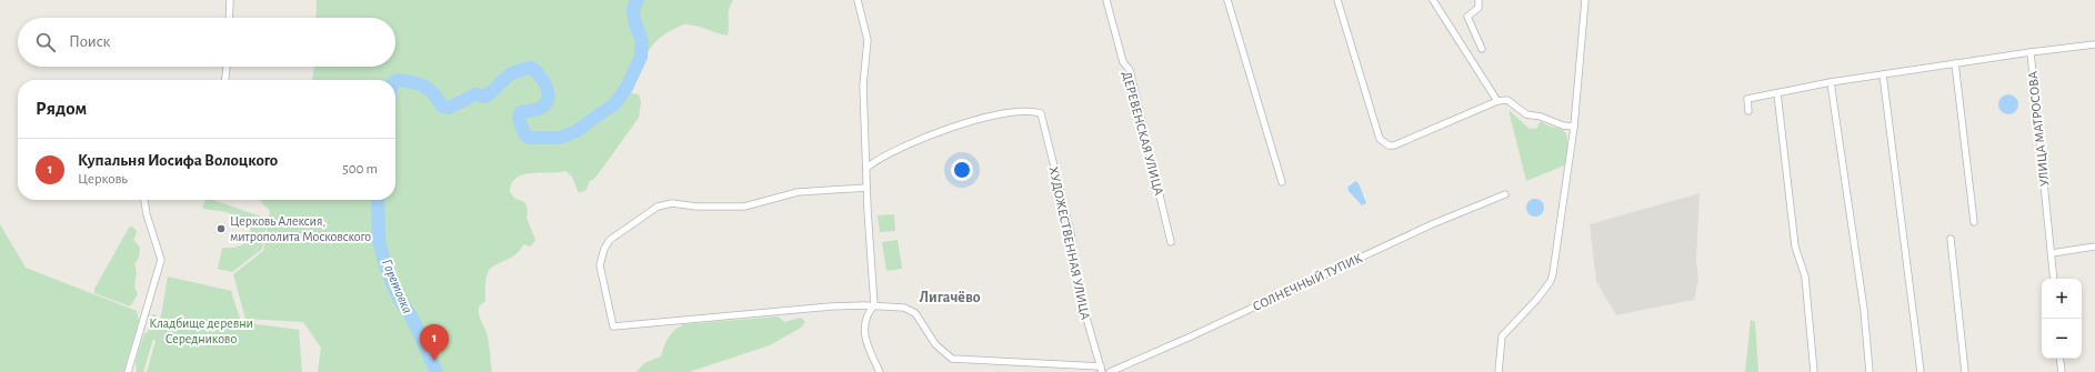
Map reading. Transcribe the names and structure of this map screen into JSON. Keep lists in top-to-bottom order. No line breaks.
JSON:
{"streets":{"street":["УЛИЦА МАТРОСОВА","ДЕРЕВЕНСКАЯ УЛИЦА","ХУДОЖЕСТВЕННАЯ УЛИЦА","СОЛНЕЧНЫЙ ТУПИК"]},"districts":["Лигачёво"],"water":["Горетовка"],"parks":["Кладбище деревни Середниково"],"places":["Церковь Алексия, митрополита Московского"],"page":{"search":"Поиск","heading":"Рядом","list":[{"mark":"1","name":"Купальня Иосифа Волоцкого","note":"Церковь","value":"500 m"}],"map_buttons":["+","−"],"pins":"1"}}
